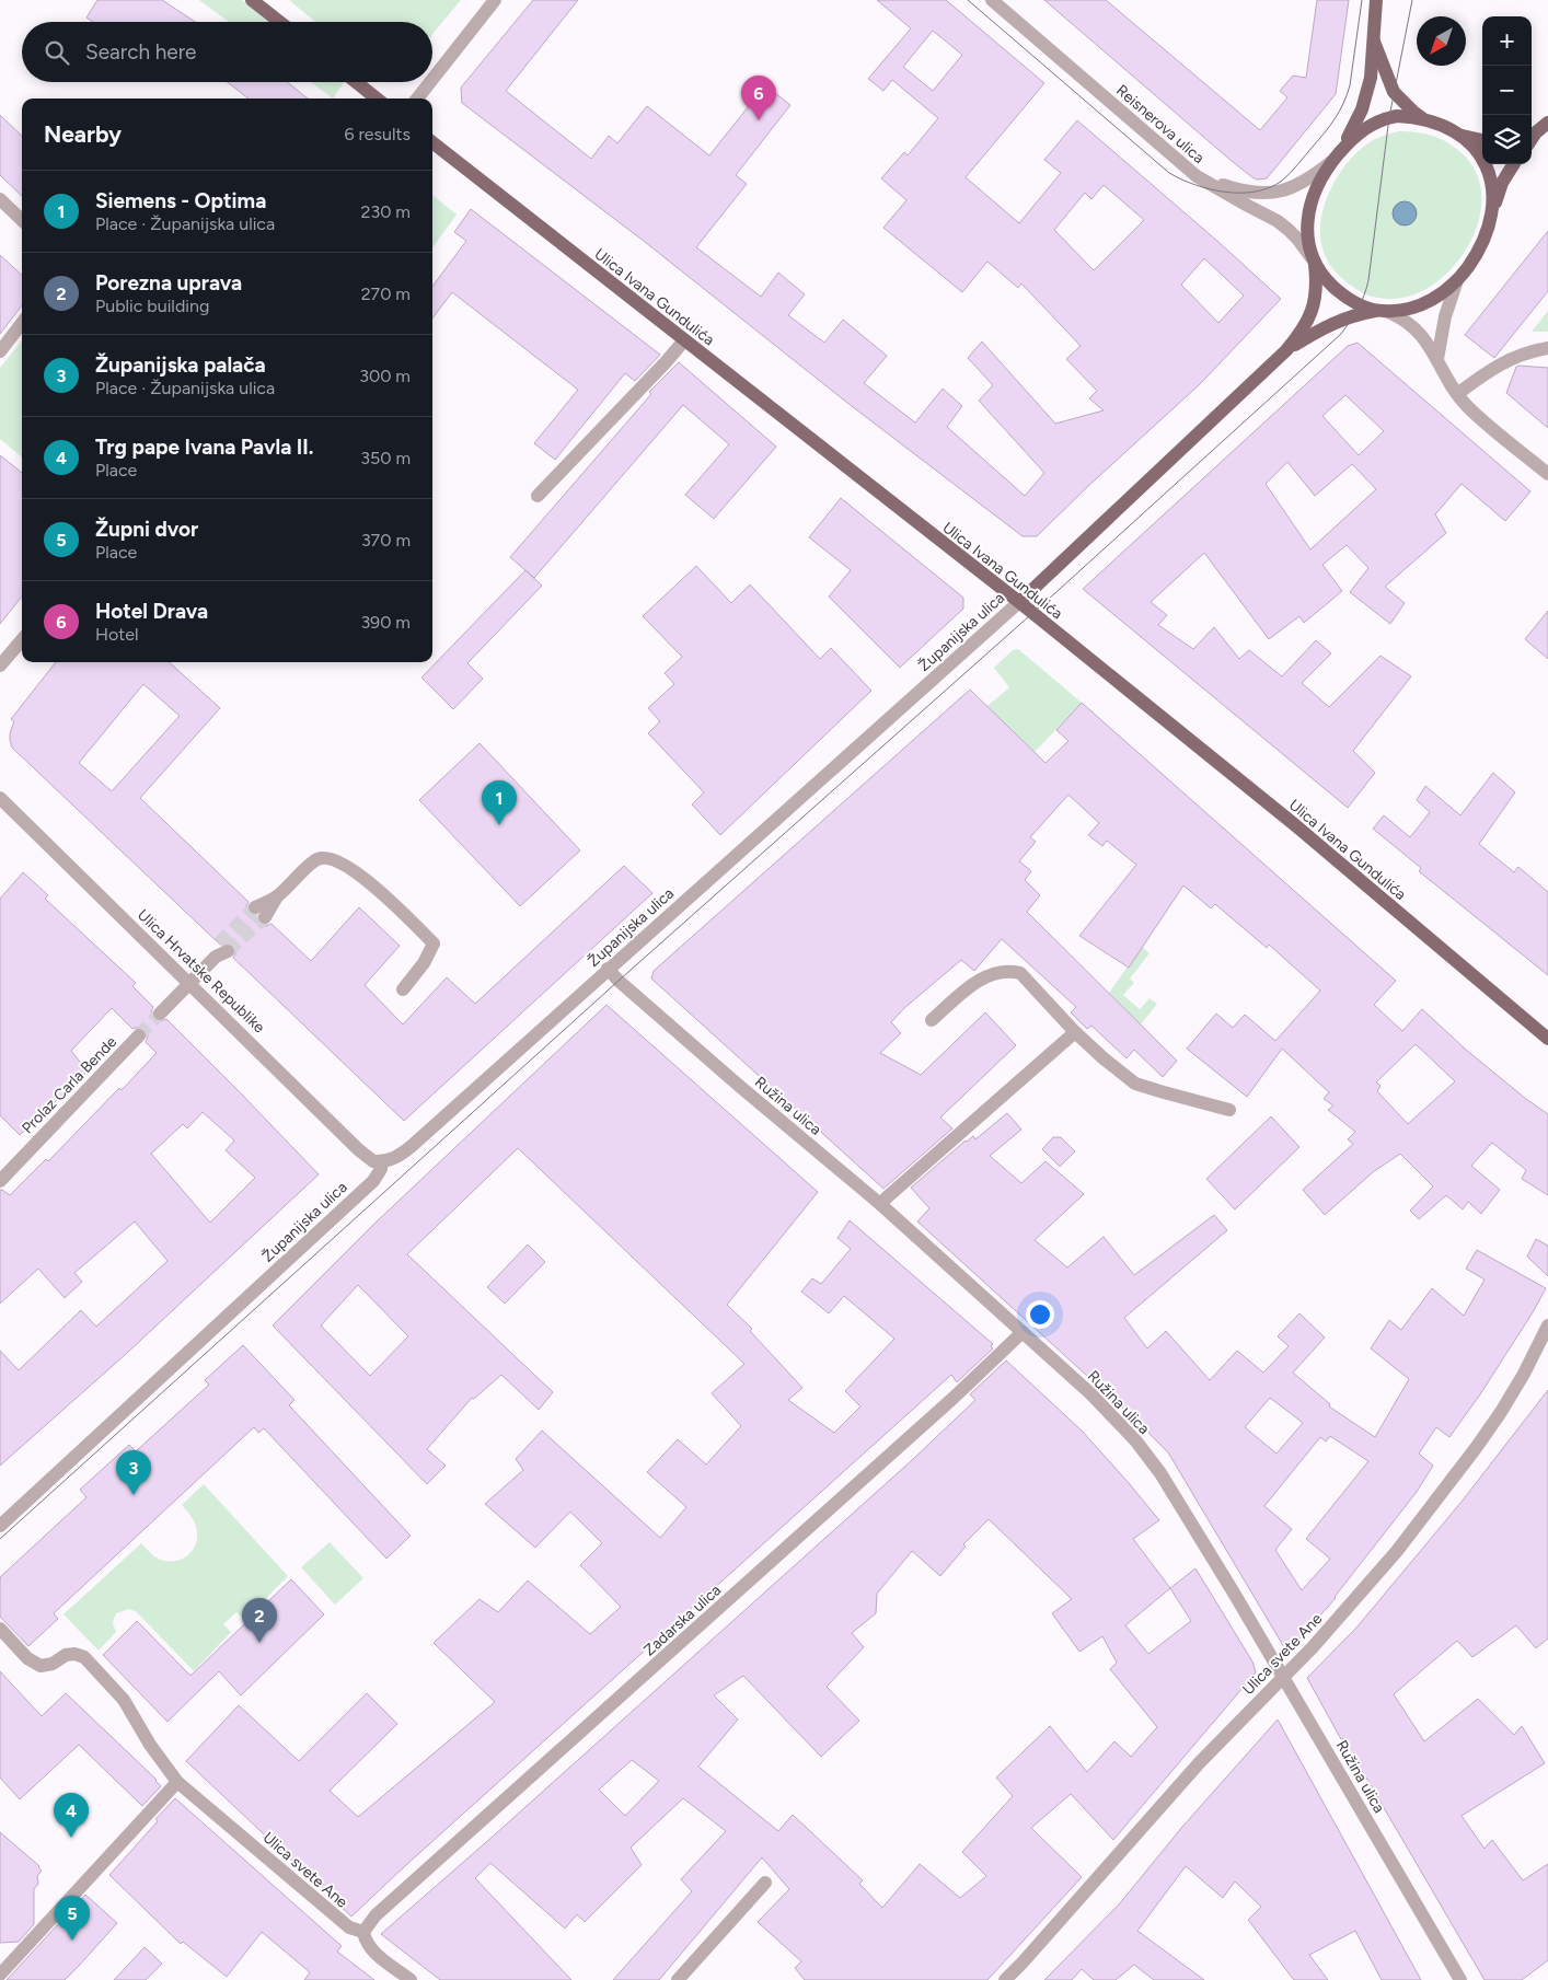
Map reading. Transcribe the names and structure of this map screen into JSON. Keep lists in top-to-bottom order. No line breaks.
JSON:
{"streets":{"main road":["Ulica Ivana Gundulića","Županijska ulica"],"street":["Reisnerova ulica","Ulica Hrvatske Republike","Prolaz Carla Bende","Ružina ulica","Zadarska ulica","Ulica svete Ane"]},"crossings":[["Reisnerova ulica","Županijska ulica"],["Ulica Ivana Gundulića","Županijska ulica"],["Županijska ulica","Ulica Hrvatske Republike"],["Županijska ulica","Ružina ulica"],["Ružina ulica","Zadarska ulica"],["Ružina ulica","Ulica svete Ane"],["Zadarska ulica","Ulica svete Ane"]],"north":"bottom left","page":{"map_buttons":["+","−"],"search":"Search here","pins":["6","1","3","2","4","5"],"heading":["Nearby","6 results"],"list":[{"mark":"1","name":"Siemens - Optima","note":"Place · Županijska ulica","value":"230 m"},{"mark":"2","name":"Porezna uprava","note":"Public building","value":"270 m"},{"mark":"3","name":"Županijska palača","note":"Place · Županijska ulica","value":"300 m"},{"mark":"4","name":"Trg pape Ivana Pavla II.","note":"Place","value":"350 m"},{"mark":"5","name":"Župni dvor","note":"Place","value":"370 m"},{"mark":"6","name":"Hotel Drava","note":"Hotel","value":"390 m"}]}}
